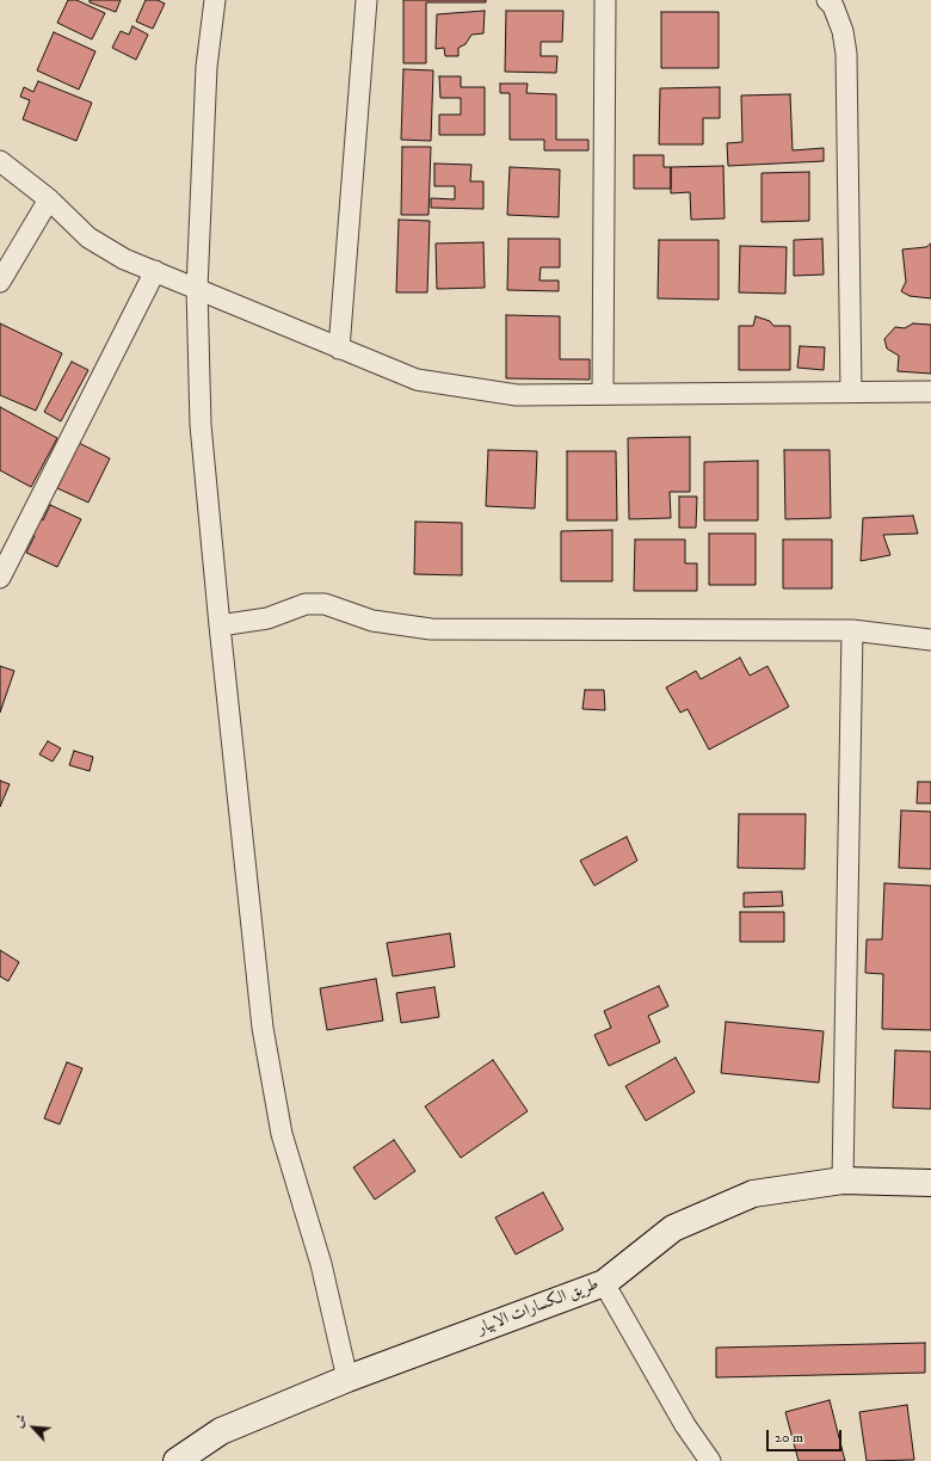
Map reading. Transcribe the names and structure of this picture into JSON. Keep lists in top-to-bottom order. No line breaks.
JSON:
{"streets":{"street":["طريق الكسارات الابيار"]},"scale_bar":"20 m","north":"top left"}
